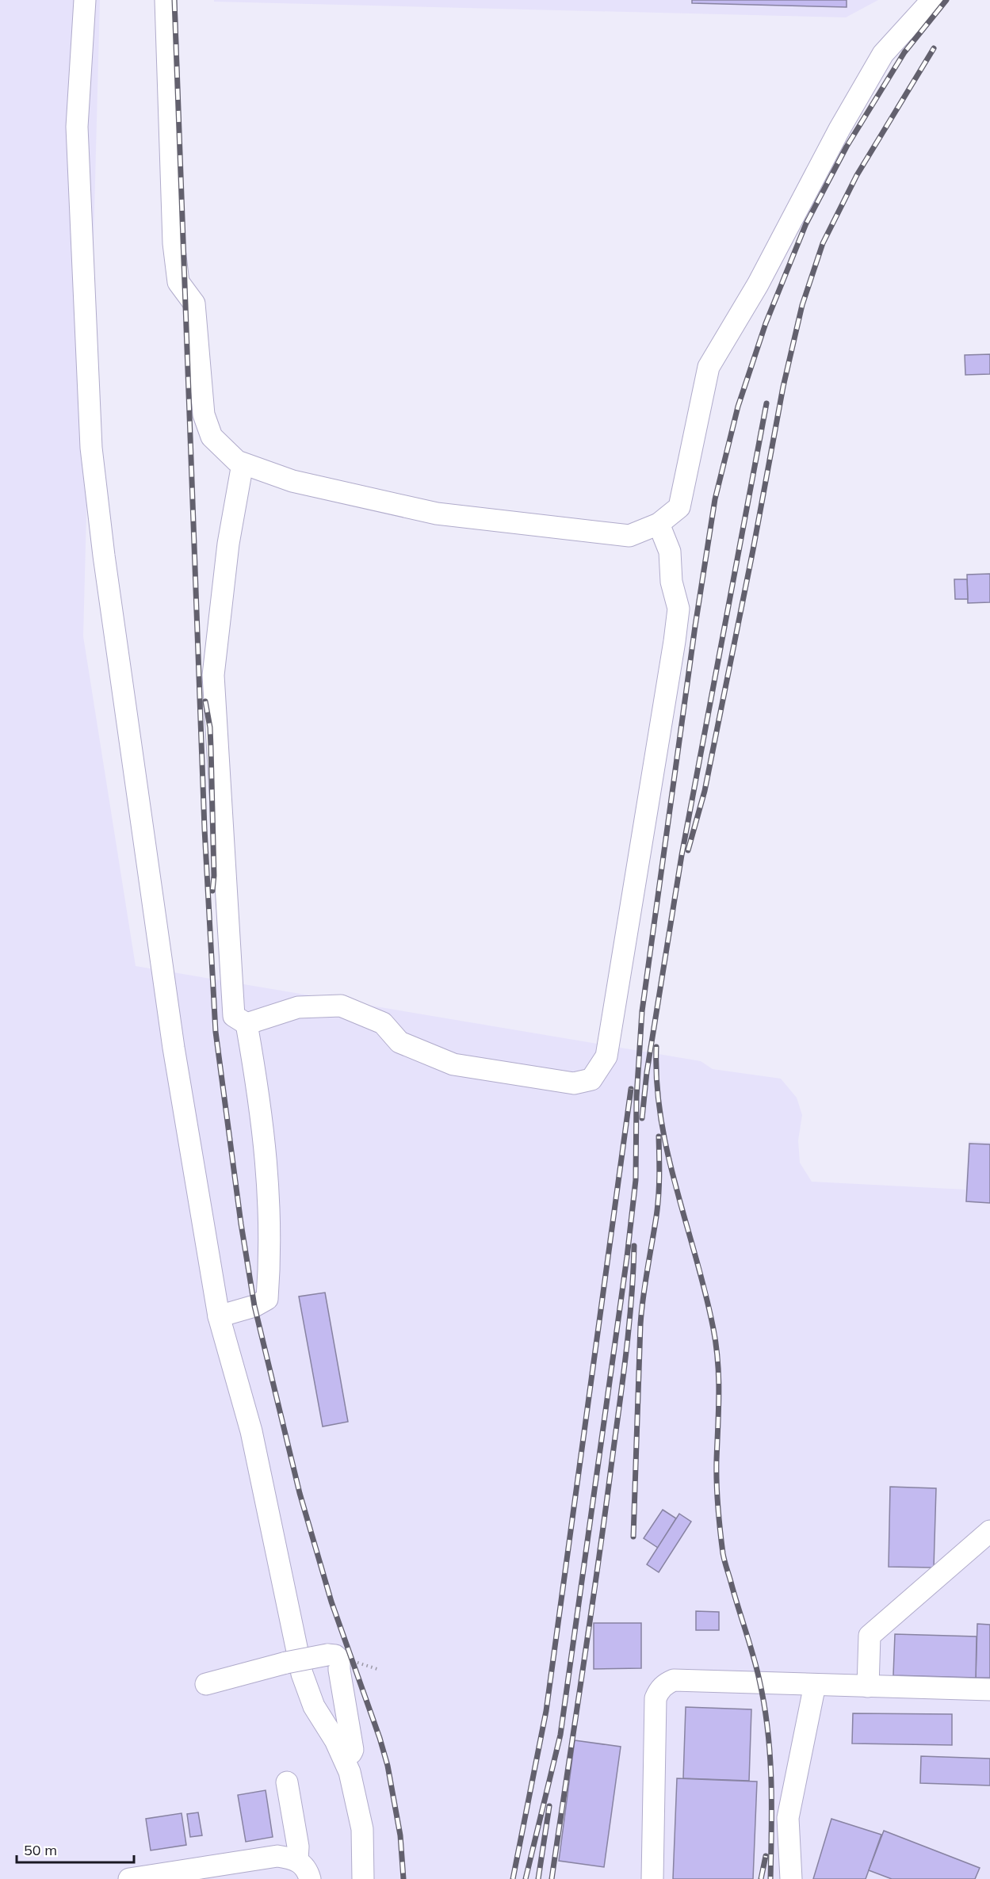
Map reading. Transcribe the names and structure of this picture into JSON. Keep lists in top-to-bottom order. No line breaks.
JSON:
{"scale_bar":"50 m"}
